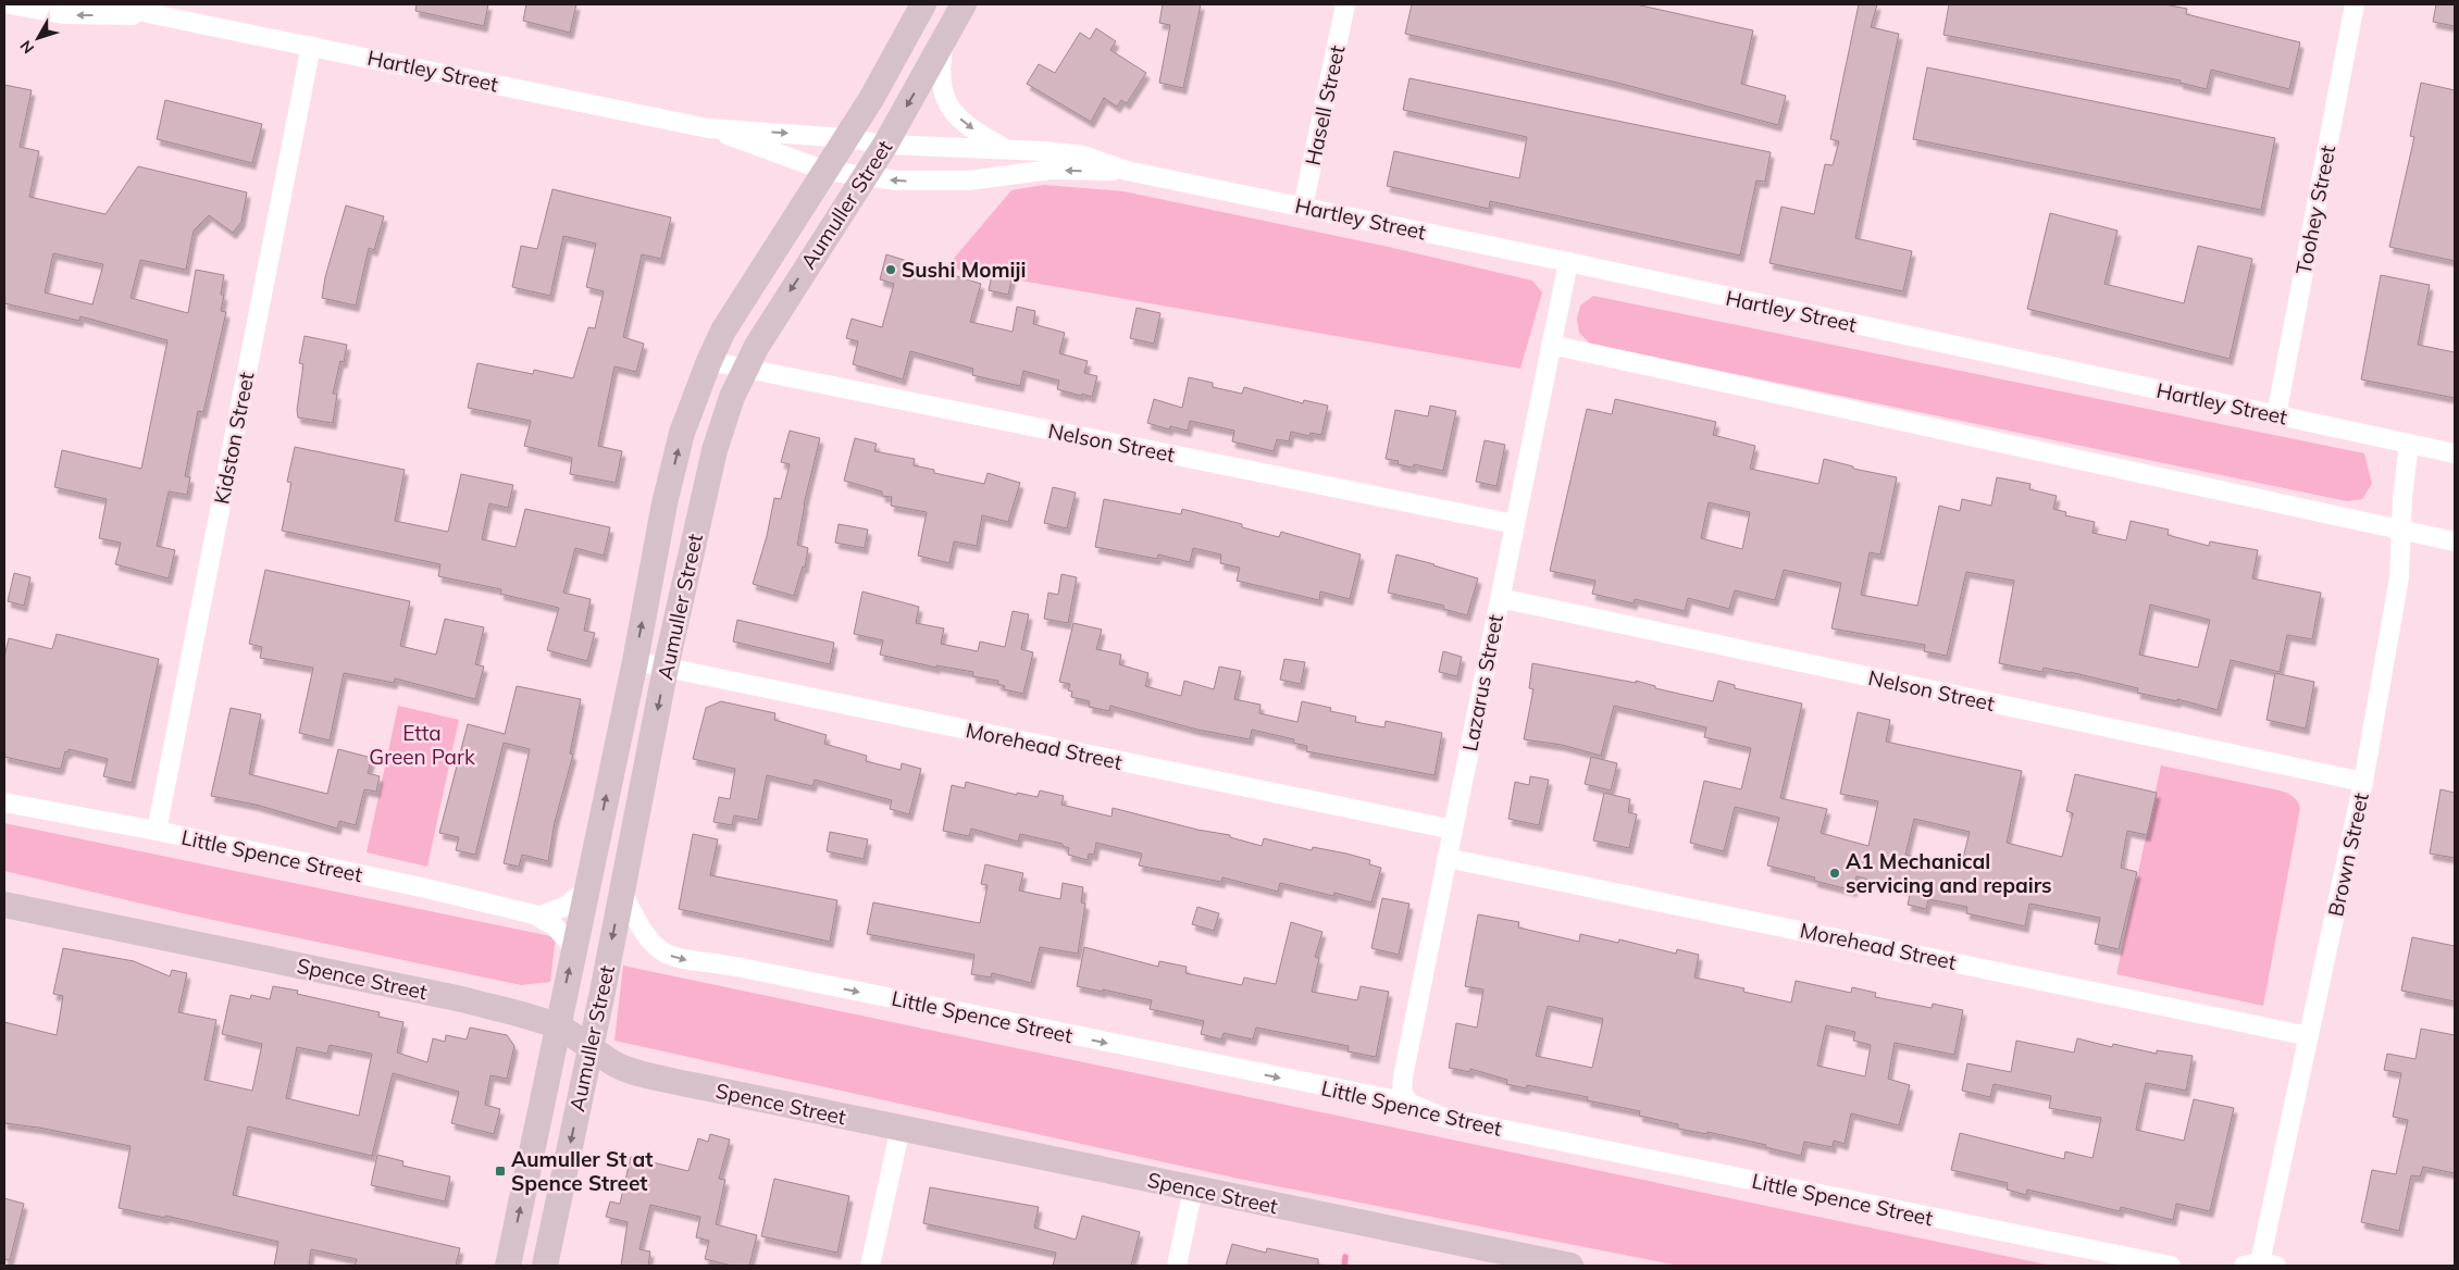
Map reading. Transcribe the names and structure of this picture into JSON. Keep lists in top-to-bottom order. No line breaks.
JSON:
{"streets":{"main road":["Aumuller Street","Spence Street"],"street":["Hartley Street","Hasell Street","Toohey Street","Kidston Street","Nelson Street","Lazarus Street","Morehead Street","Brown Street","Little Spence Street"]},"crossings":[["Hartley Street","Hasell Street"],["Hartley Street","Aumuller Street"],["Hartley Street","Toohey Street"],["Hartley Street","Kidston Street"],["Hartley Street","Lazarus Street"],["Hartley Street","Brown Street"],["Aumuller Street","Nelson Street"],["Aumuller Street","Morehead Street"],["Aumuller Street","Little Spence Street"],["Aumuller Street","Spence Street"],["Kidston Street","Little Spence Street"],["Nelson Street","Lazarus Street"],["Nelson Street","Brown Street"],["Lazarus Street","Morehead Street"],["Lazarus Street","Little Spence Street"],["Morehead Street","Brown Street"]],"one_way":["Little Spence Street"],"parks":["Etta Green Park"],"places":{"other":["Sushi Momiji","A1 Mechanical servicing and repairs"],"transit":["Aumuller St at Spence Street"]},"north":"bottom left"}
